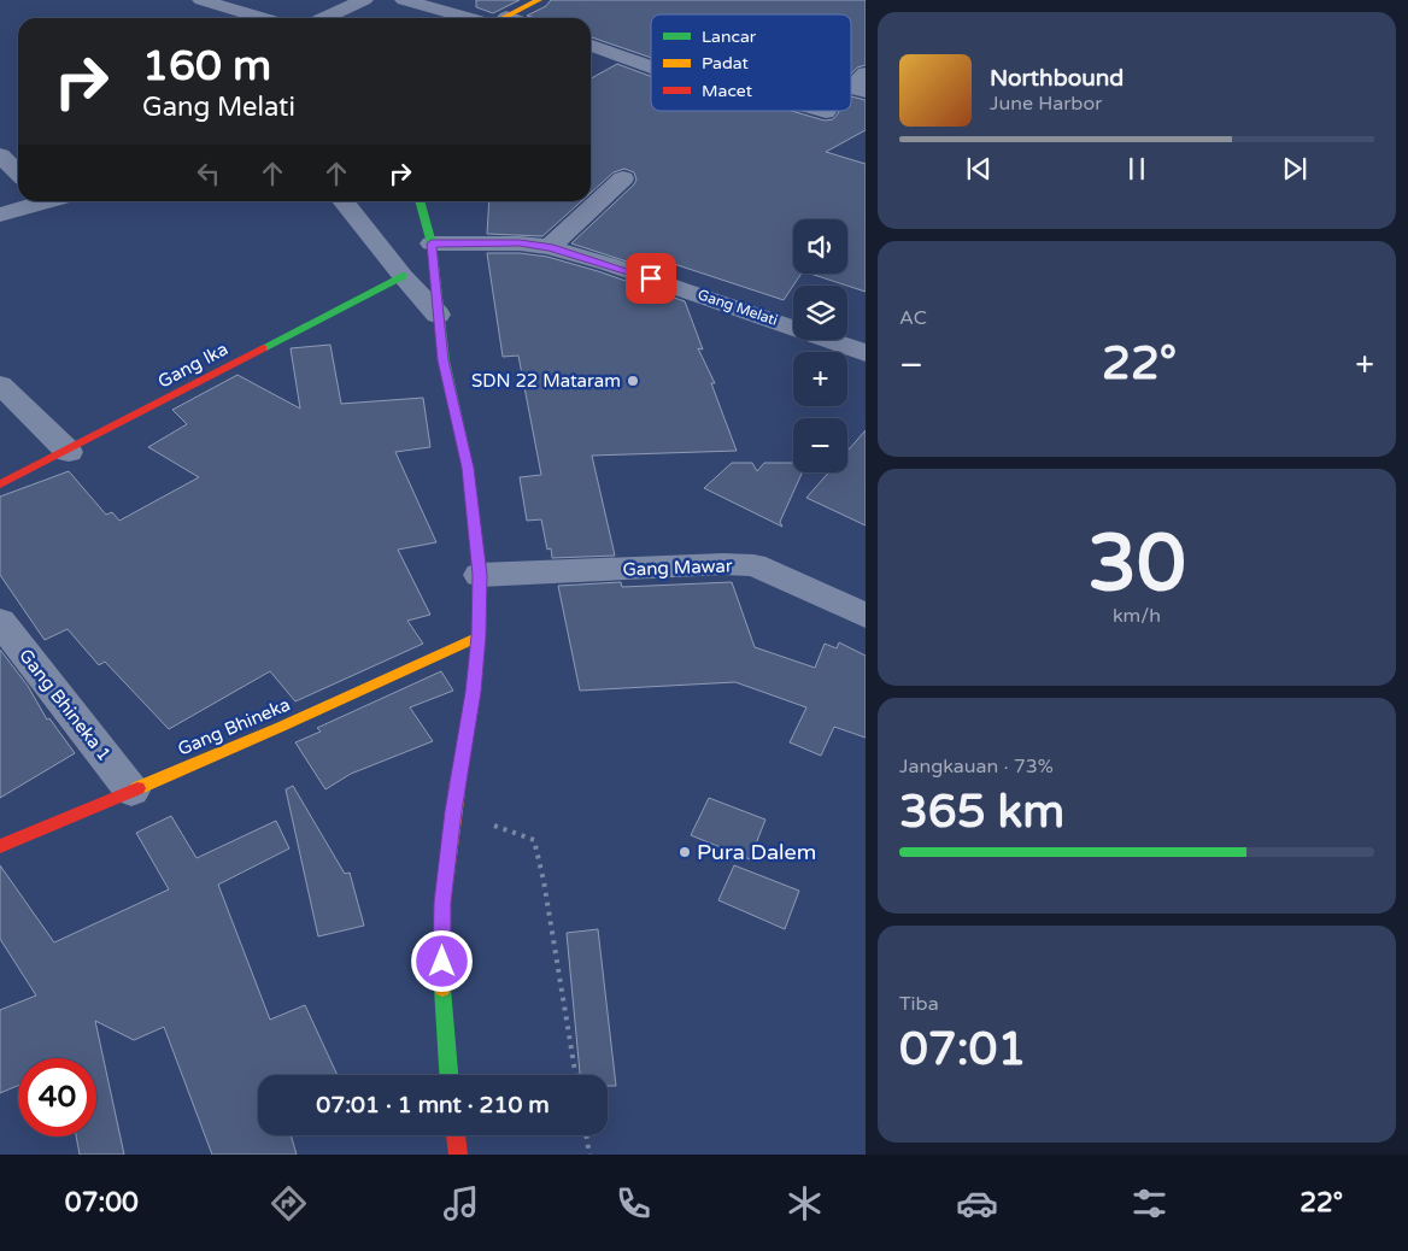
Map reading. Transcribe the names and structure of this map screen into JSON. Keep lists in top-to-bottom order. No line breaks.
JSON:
{"streets":{"street":["Gang Melati","Gang Ika","Gang Mawar","Gang Bhineka 1","Gang Bhineka"]},"crossings":[["Gang Bhineka 1","Gang Bhineka"]],"places":["SDN 22 Mataram","Pura Dalem"],"legend":["Lancar","Padat","Macet"],"page":{"turn":["160 m","Gang Melati"],"song":["Northbound","June Harbor"],"map_buttons":["+","−"],"tile":["AC",["30","km/h"],["Jangkauan · 73%","365 km"],["Tiba","07:01"]],"heat":["−","22°","+"],"limit":"40","trip":"07:01 · 1 mnt · 210 m","tabs":["07:00","22°"]}}
